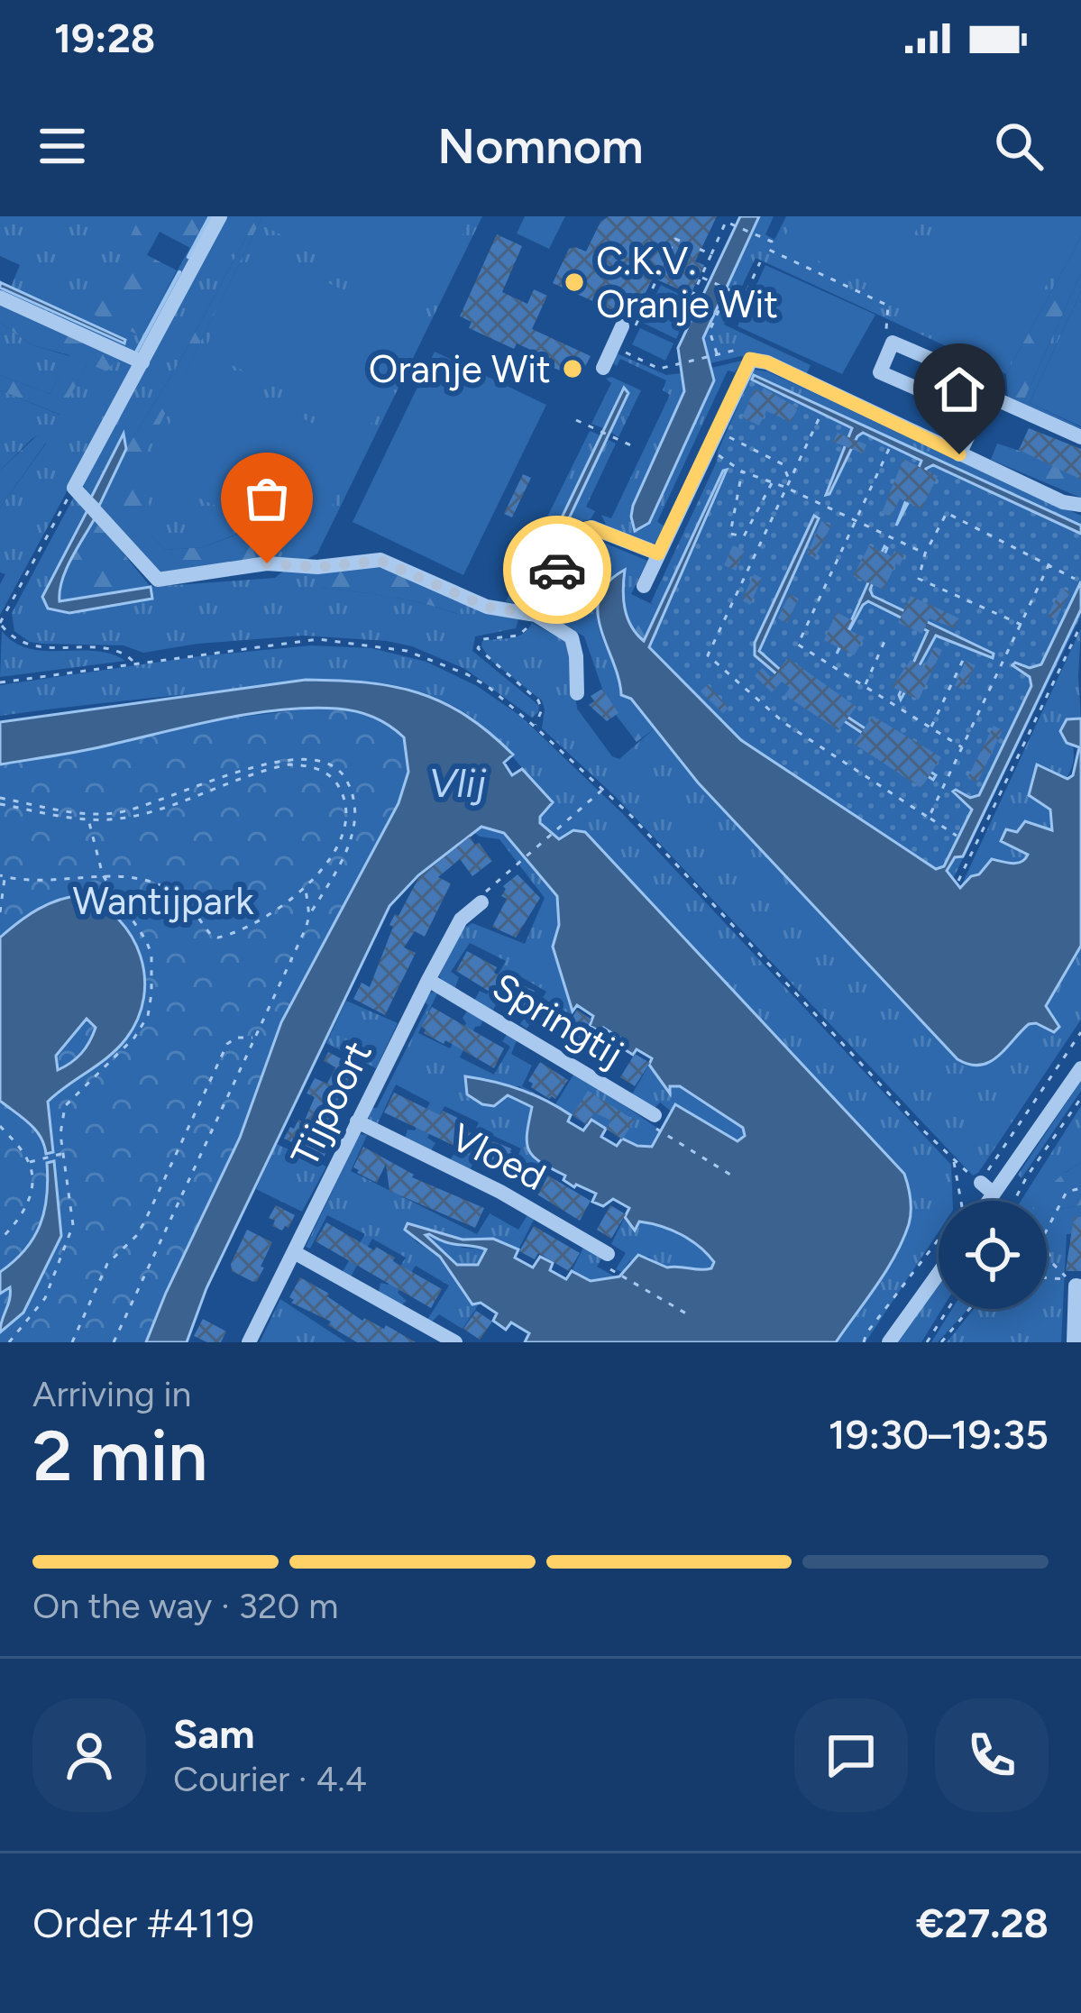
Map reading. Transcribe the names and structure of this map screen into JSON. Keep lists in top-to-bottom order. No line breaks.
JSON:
{"streets":{"street":["Springtij","Tijpoort","Vloed"]},"crossings":[["Springtij","Tijpoort"],["Tijpoort","Vloed"]],"water":["Vlij"],"parks":["Wantijpark"],"places":["C.K.V. Oranje Wit","Oranje Wit"],"page":{"status":"19:28","header":"Nomnom","heading":["2 min","Arriving in","19:30–19:35"],"panel":["Sam","Courier · 4.4","Order #4119","€27.28"],"bar":"On the way · 320 m"}}
